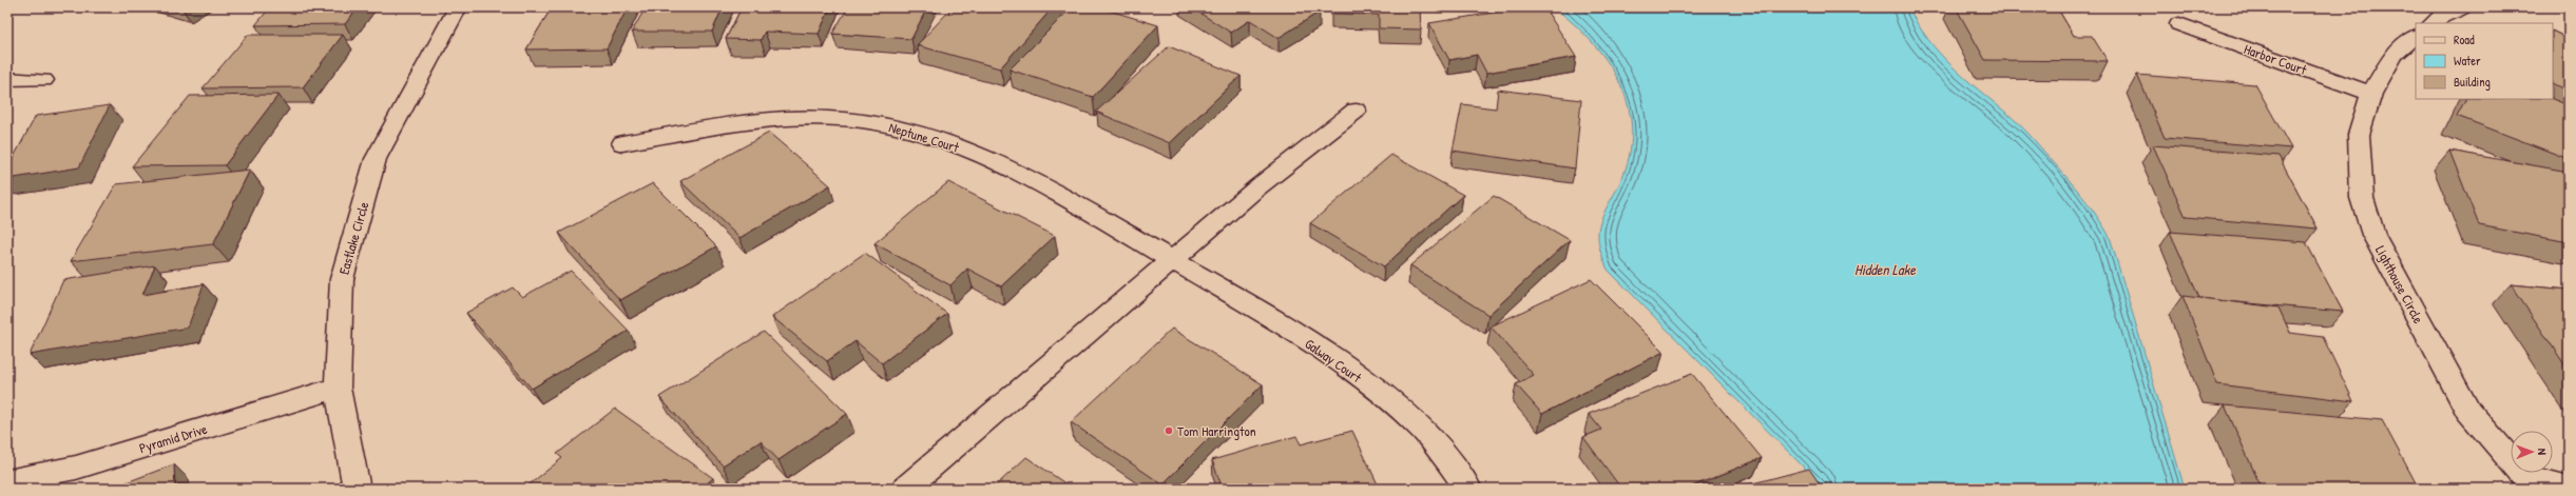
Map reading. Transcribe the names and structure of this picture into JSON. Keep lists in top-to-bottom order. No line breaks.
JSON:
{"streets":{"street":["Harbor Court","Neptune Court","Eastlake Circle","Lighthouse Circle","Galway Court","Pyramid Drive"]},"crossings":[["Harbor Court","Lighthouse Circle"],["Neptune Court","Galway Court"],["Eastlake Circle","Pyramid Drive"]],"water":["Hidden Lake"],"places":["Tom Harrington"],"legend":["Road","Water","Building"],"north":"right"}
